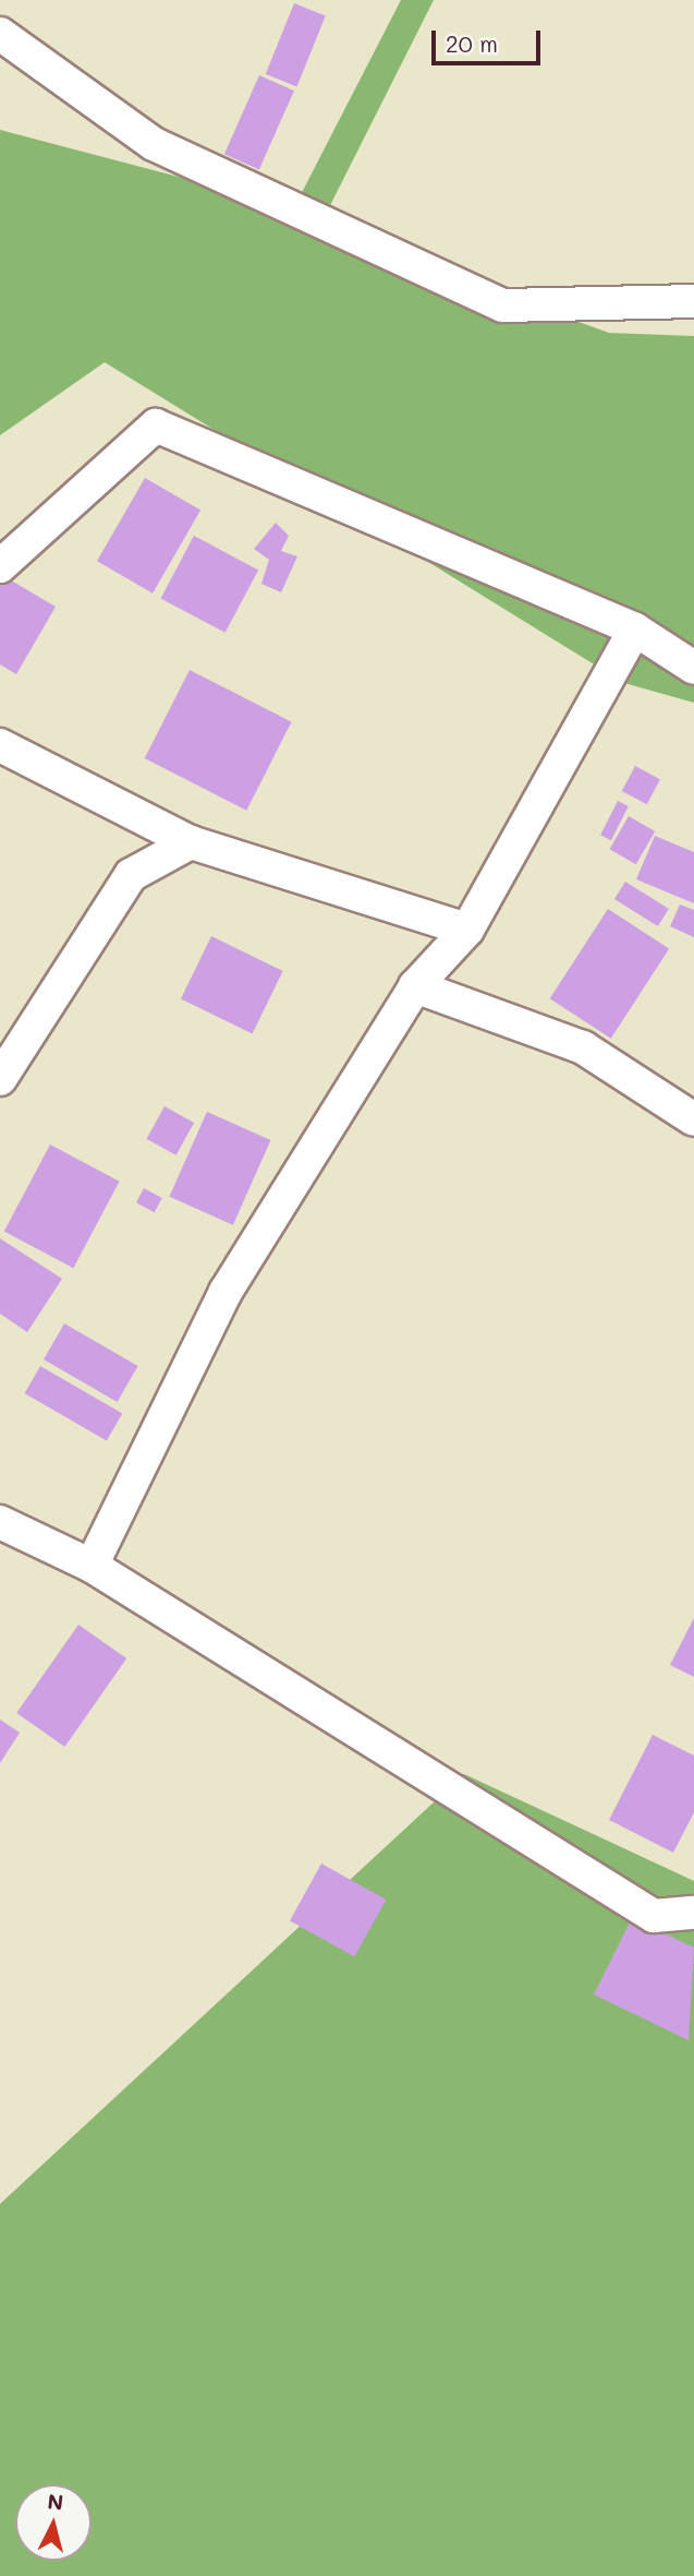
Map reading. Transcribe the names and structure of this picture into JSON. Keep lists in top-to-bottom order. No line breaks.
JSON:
{"scale_bar":"20 m","north":"top"}
